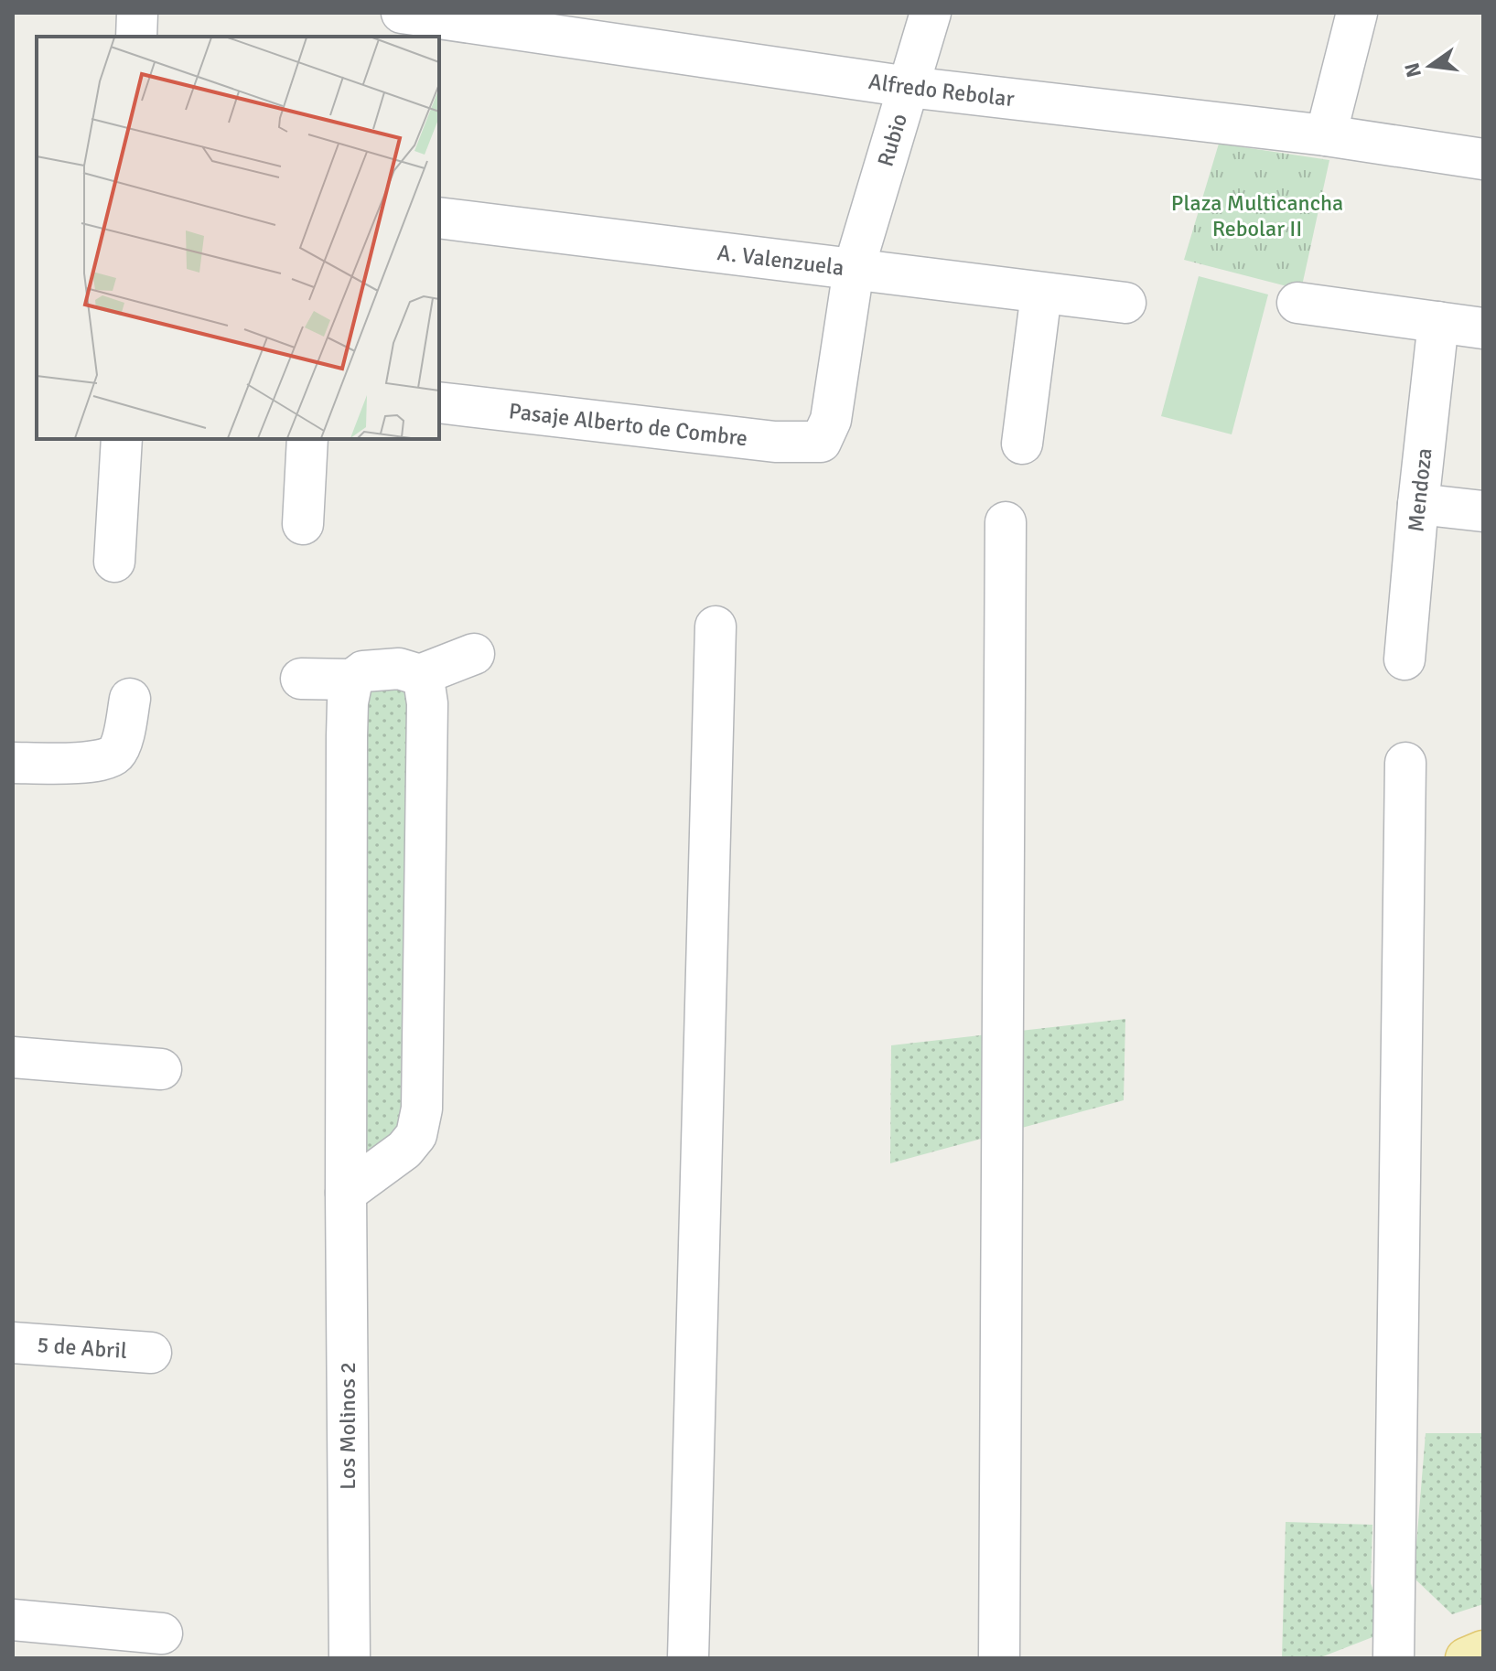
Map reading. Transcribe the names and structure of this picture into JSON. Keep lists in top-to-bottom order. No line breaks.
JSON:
{"streets":{"street":["Alfredo Rebolar","Rubio","A. Valenzuela","Pasaje Alberto de Combre","Mendoza","5 de Abril","Los Molinos 2"]},"crossings":[["Alfredo Rebolar","Rubio"],["Rubio","A. Valenzuela"],["Rubio","Pasaje Alberto de Combre"]],"parks":["Plaza Multicancha Rebolar II"],"north":"left"}
